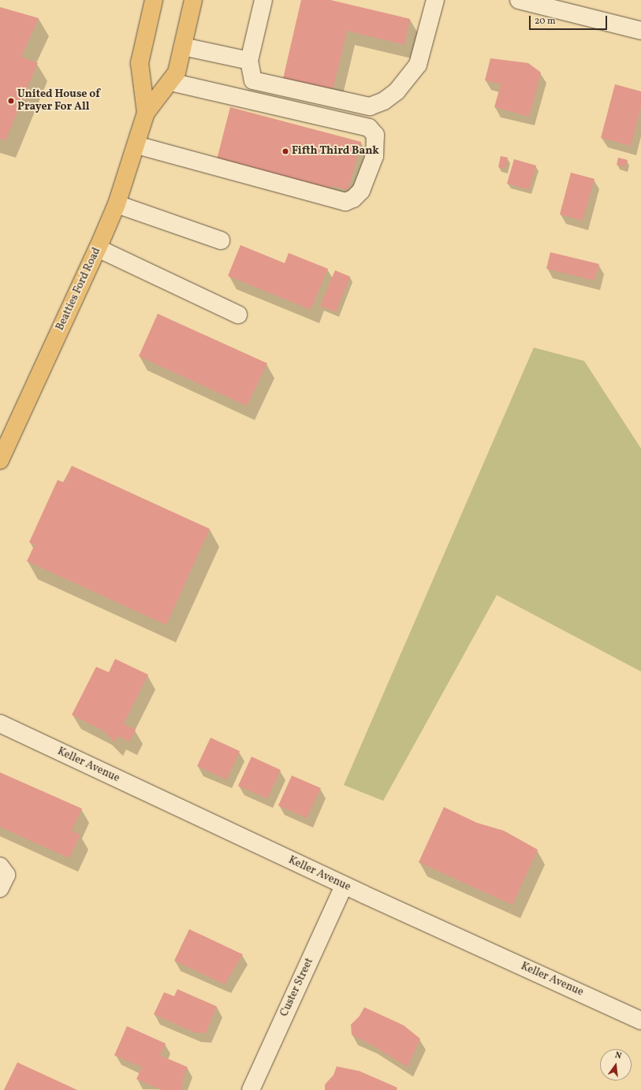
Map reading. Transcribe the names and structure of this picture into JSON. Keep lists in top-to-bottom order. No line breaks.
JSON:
{"streets":{"main road":["Beatties Ford Road"],"street":["Keller Avenue","Custer Street"]},"crossings":[["Keller Avenue","Custer Street"]],"places":["United House of Prayer For All","Fifth Third Bank"],"scale_bar":"20 m","north":"top"}
